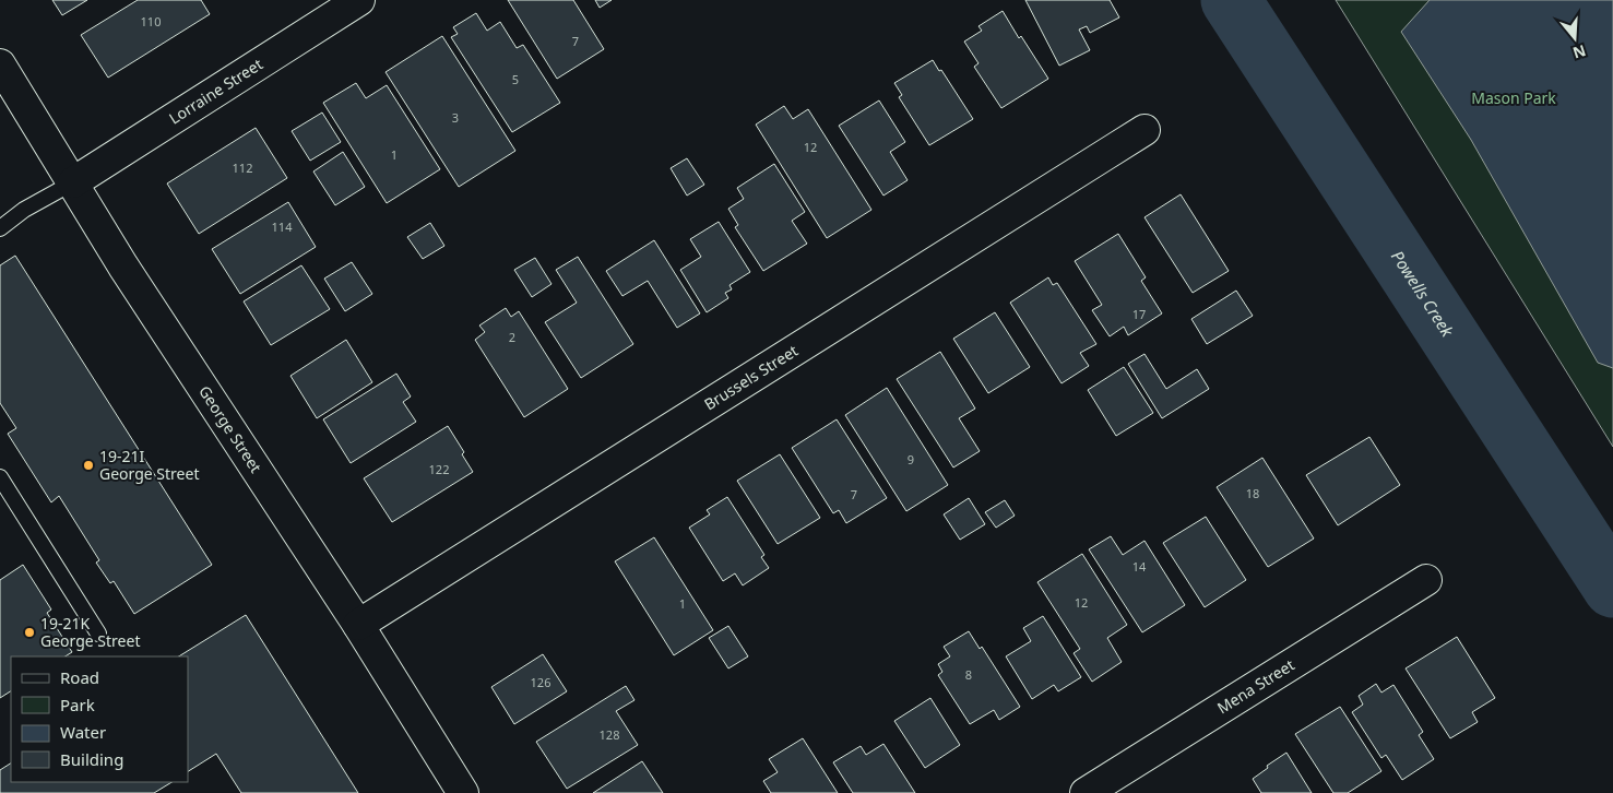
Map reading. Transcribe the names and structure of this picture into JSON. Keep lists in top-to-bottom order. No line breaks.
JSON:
{"streets":{"street":["Lorraine Street","Brussels Street","George Street","Mena Street"]},"crossings":[["Lorraine Street","George Street"],["Brussels Street","George Street"]],"water":["Powells Creek"],"parks":["Mason Park"],"places":["19-21I George Street","19-21K George Street"],"house_numbers":["110","7","5","3","12","1","112","114","17","2","9","122","18","7","14","12","1","8","126","128"],"legend":["Road","Park","Water","Building"],"north":"bottom"}
